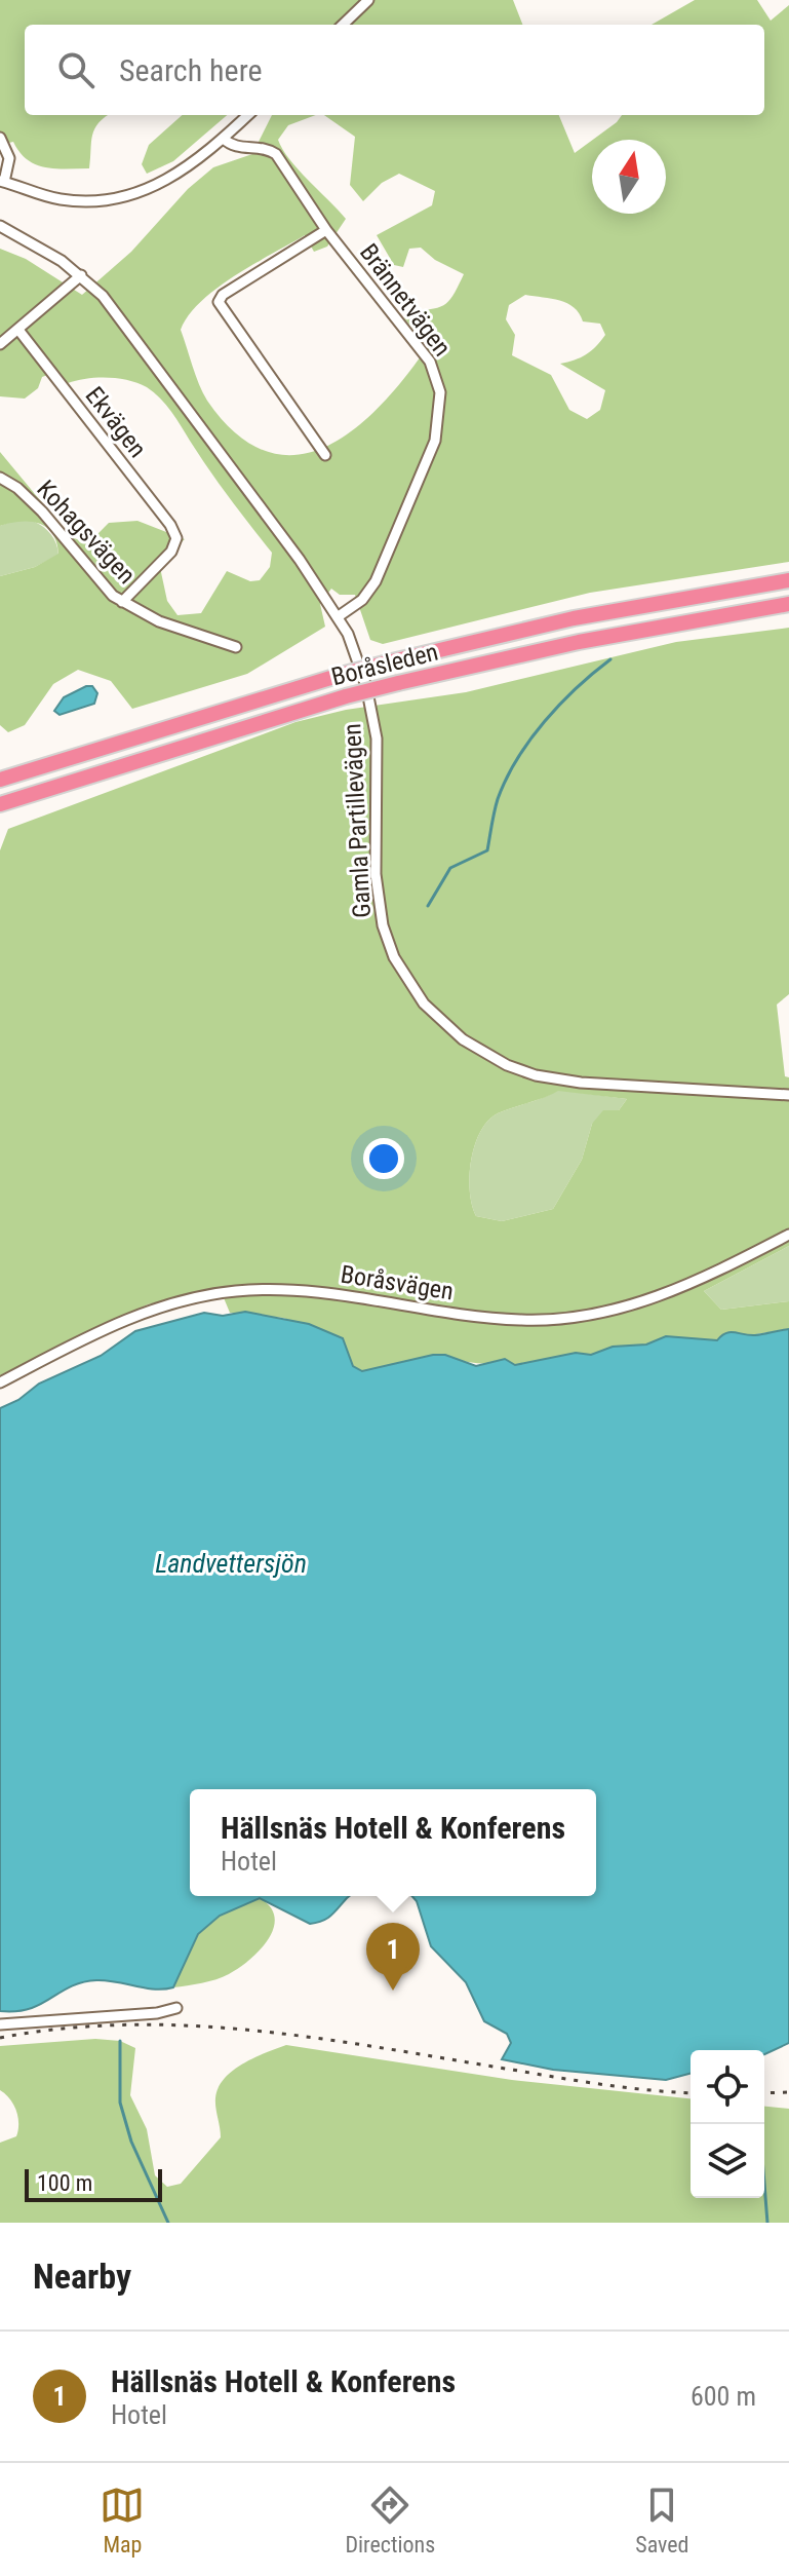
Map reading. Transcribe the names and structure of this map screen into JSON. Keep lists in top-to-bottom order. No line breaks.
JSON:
{"streets":{"highway":["Boråsleden"],"street":["Brännetvägen","Ekvägen","Kohagsvägen","Gamla Partillevägen","Boråsvägen"]},"crossings":[["Brännetvägen","Gamla Partillevägen"],["Ekvägen","Kohagsvägen"]],"water":["Landvettersjön"],"scale_bar":"100 m","north":"top","page":{"search":"Search here","popup":["Hällsnäs Hotell & Konferens","Hotel"],"pins":"1","scale":"100 m","heading":"Nearby","list":[{"mark":"1","name":"Hällsnäs Hotell & Konferens","note":"Hotel","value":"600 m"}],"nav":["Map","Directions","Saved"]}}
